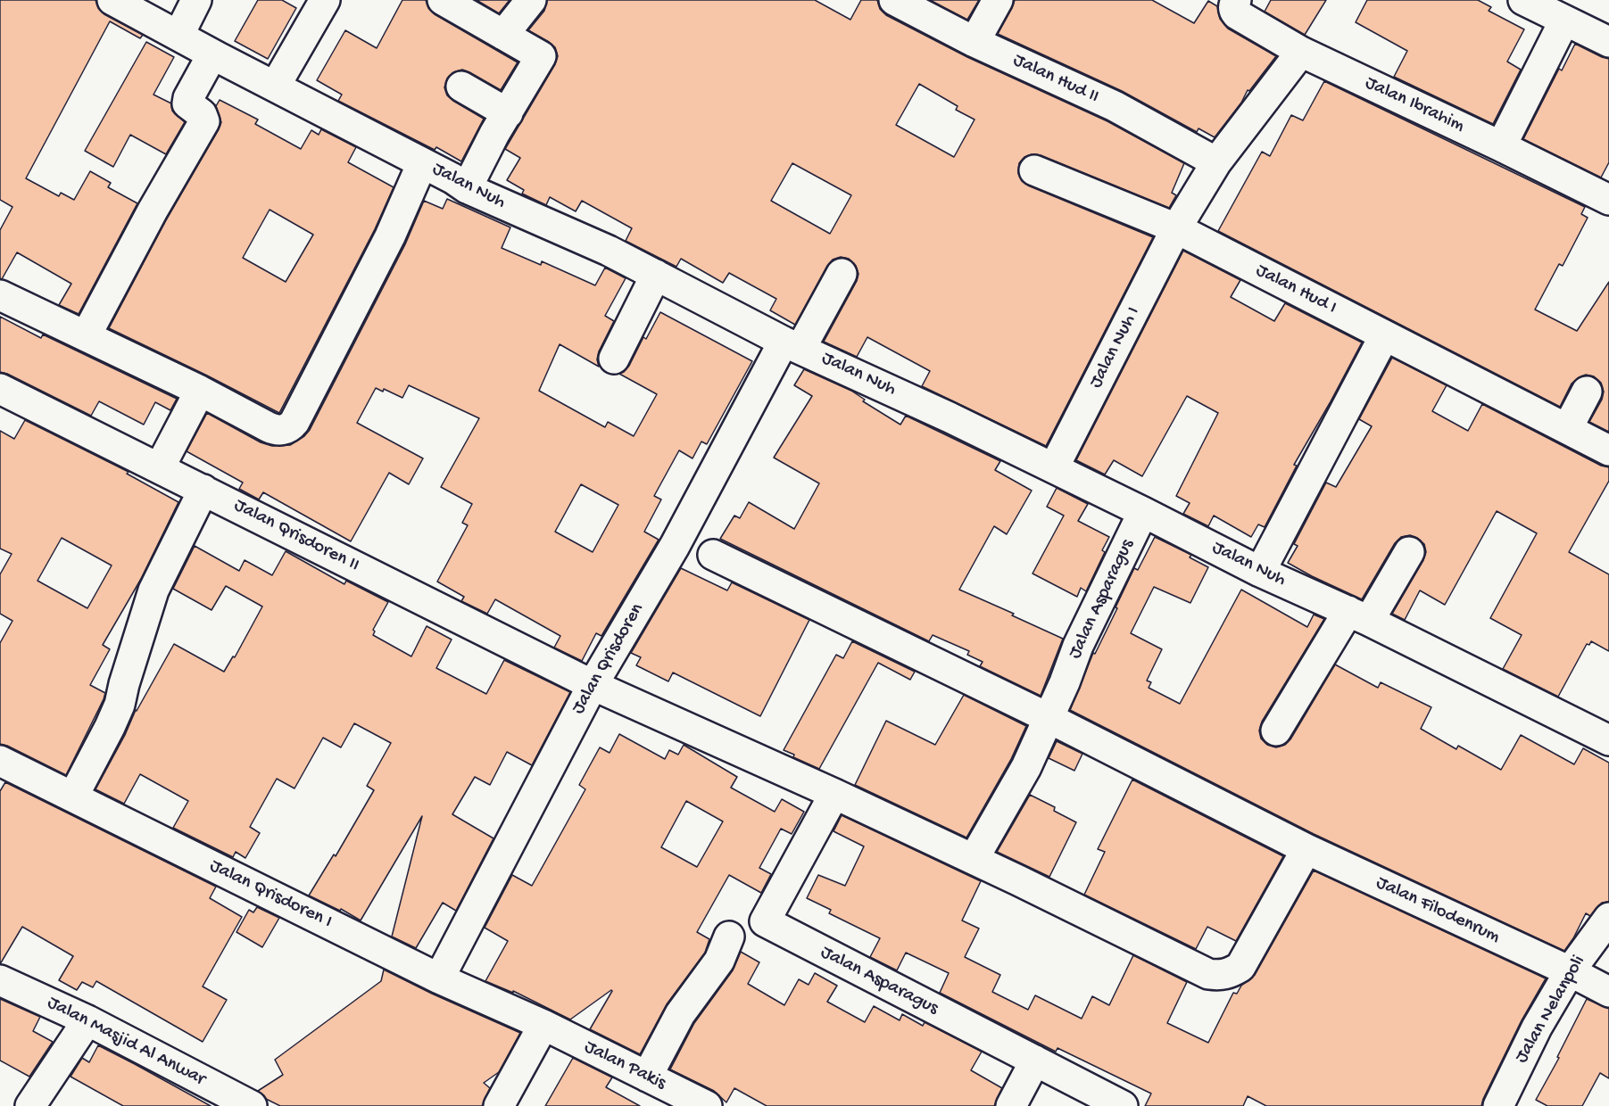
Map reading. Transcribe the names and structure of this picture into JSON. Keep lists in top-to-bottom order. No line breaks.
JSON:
{"streets":{"street":["Jalan Hud II","Jalan Ibrahim","Jalan Nuh","Jalan Hud I","Jalan Nuh I","Jalan Qrisdoren II","Jalan Asparagus","Jalan Qrisdoren","Jalan Qrisdoren I","Jalan Filodenrum","Jalan Nelanpoli","Jalan Masjid Al Anwar","Jalan Pakis"]},"crossings":[["Jalan Nuh","Jalan Nuh I"],["Jalan Nuh","Jalan Asparagus"],["Jalan Nuh","Jalan Qrisdoren"],["Jalan Hud I","Jalan Nuh I"],["Jalan Qrisdoren II","Jalan Qrisdoren"],["Jalan Asparagus","Jalan Filodenrum"],["Jalan Qrisdoren","Jalan Qrisdoren I"],["Jalan Qrisdoren I","Jalan Pakis"],["Jalan Filodenrum","Jalan Nelanpoli"]]}
